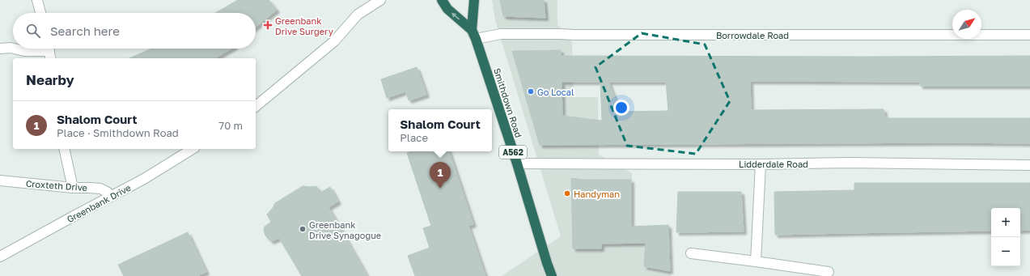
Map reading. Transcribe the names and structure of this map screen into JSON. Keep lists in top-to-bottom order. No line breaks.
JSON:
{"streets":{"highway":["Smithdown Road","A562"],"street":["Borrowdale Road","Lidderdale Road","Croxteth Drive","Greenbank Drive"]},"crossings":[["Borrowdale Road","Smithdown Road"],["Smithdown Road","Lidderdale Road"],["Croxteth Drive","Greenbank Drive"]],"places":{"health":["Greenbank Drive Surgery"],"other":["Go Local","Handyman","Greenbank Drive Synagogue"]},"north":"top right","page":{"search":"Search here","heading":"Nearby","list":[{"mark":"1","name":"Shalom Court","note":"Place · Smithdown Road","value":"70 m"}],"popup":["Shalom Court","Place"],"pins":"1","map_buttons":["+","−"]}}
